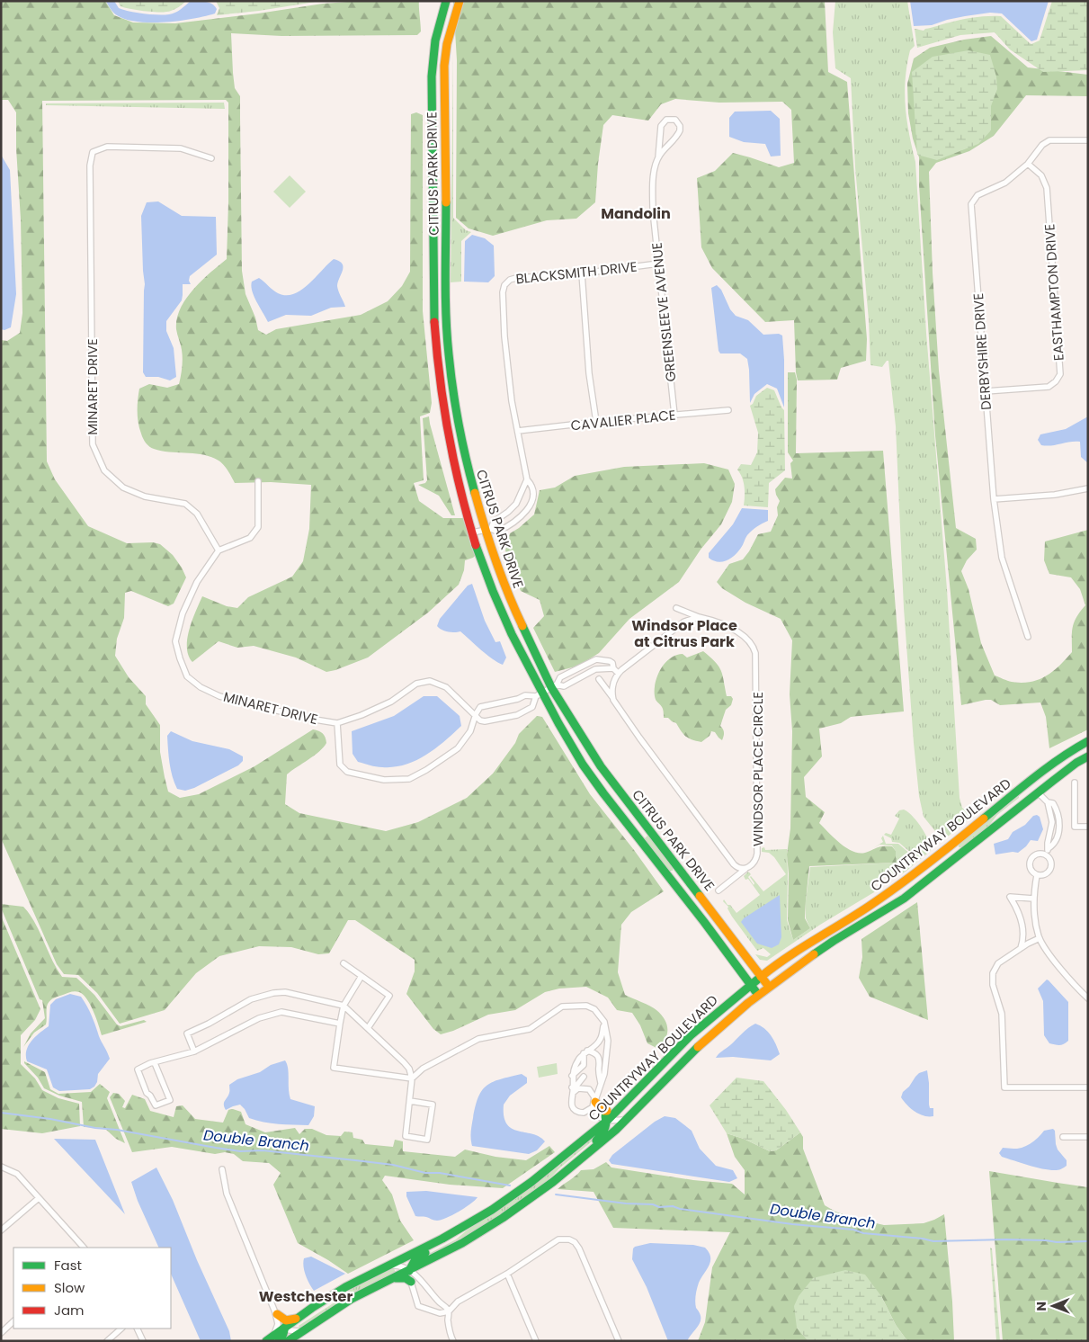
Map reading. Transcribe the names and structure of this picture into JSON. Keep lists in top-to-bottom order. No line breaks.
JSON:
{"streets":{"street":["CITRUS PARK DRIVE","BLACKSMITH DRIVE","EASTHAMPTON DRIVE","GREENSLEEVE AVENUE","DERBYSHIRE DRIVE","MINARET DRIVE","CAVALIER PLACE","WINDSOR PLACE CIRCLE","COUNTRYWAY BOULEVARD"]},"crossings":[["CITRUS PARK DRIVE","BLACKSMITH DRIVE"],["CITRUS PARK DRIVE","MINARET DRIVE"],["CITRUS PARK DRIVE","COUNTRYWAY BOULEVARD"],["BLACKSMITH DRIVE","GREENSLEEVE AVENUE"],["BLACKSMITH DRIVE","CAVALIER PLACE"],["EASTHAMPTON DRIVE","DERBYSHIRE DRIVE"],["GREENSLEEVE AVENUE","CAVALIER PLACE"]],"districts":["Mandolin","Windsor Place at Citrus Park","Westchester"],"water":["Double Branch"],"legend":["Fast","Slow","Jam"],"north":"left"}
